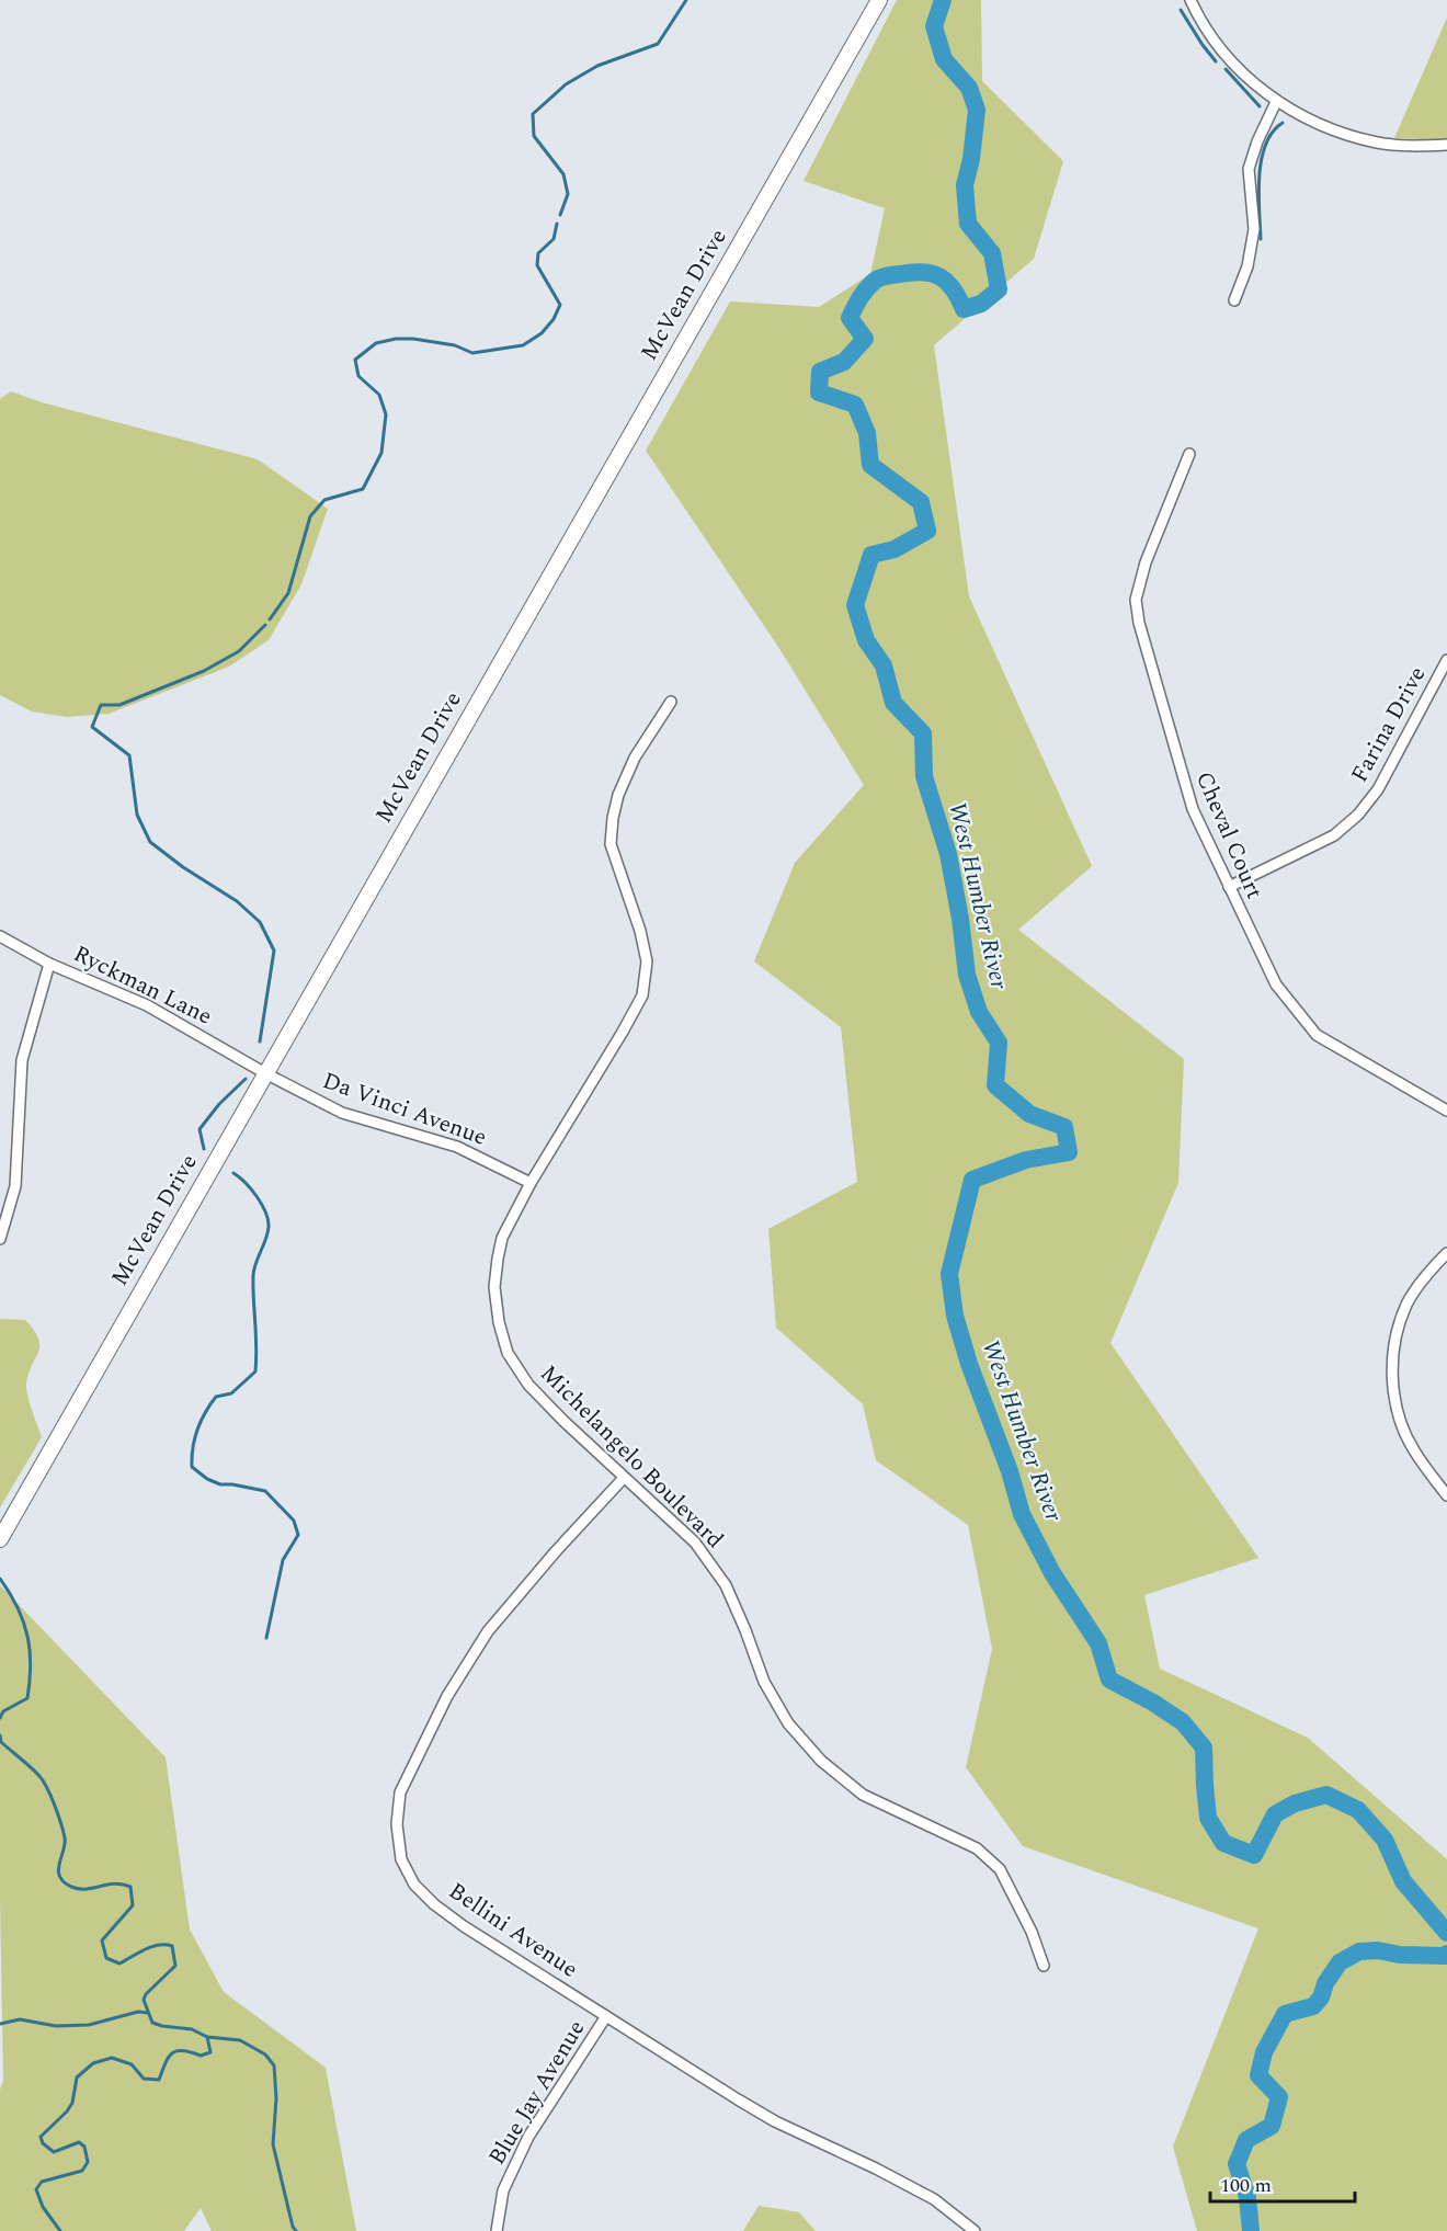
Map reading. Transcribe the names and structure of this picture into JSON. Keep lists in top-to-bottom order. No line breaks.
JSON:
{"streets":{"main road":["McVean Drive"],"street":["Farina Drive","Cheval Court","Ryckman Lane","Da Vinci Avenue","Michelangelo Boulevard","Bellini Avenue","Blue Jay Avenue"]},"crossings":[["McVean Drive","Ryckman Lane"],["McVean Drive","Da Vinci Avenue"],["Farina Drive","Cheval Court"],["Ryckman Lane","Da Vinci Avenue"],["Da Vinci Avenue","Michelangelo Boulevard"],["Michelangelo Boulevard","Bellini Avenue"],["Bellini Avenue","Blue Jay Avenue"]],"water":["West Humber River"],"scale_bar":"100 m"}
